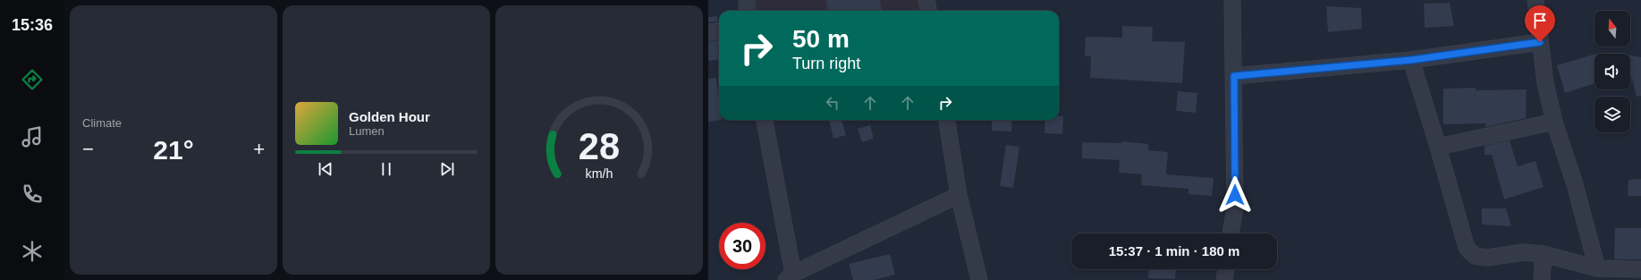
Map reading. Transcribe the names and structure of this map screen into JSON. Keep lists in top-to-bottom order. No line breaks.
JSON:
{"north":"top","page":{"tabs":"15:36","tile":"Climate","turn":["50 m","Turn right"],"song":["Golden Hour","Lumen"],"heat":["−","21°","+"],"limit":"30","trip":"15:37 · 1 min · 180 m","gauge":["28","km/h"]}}
